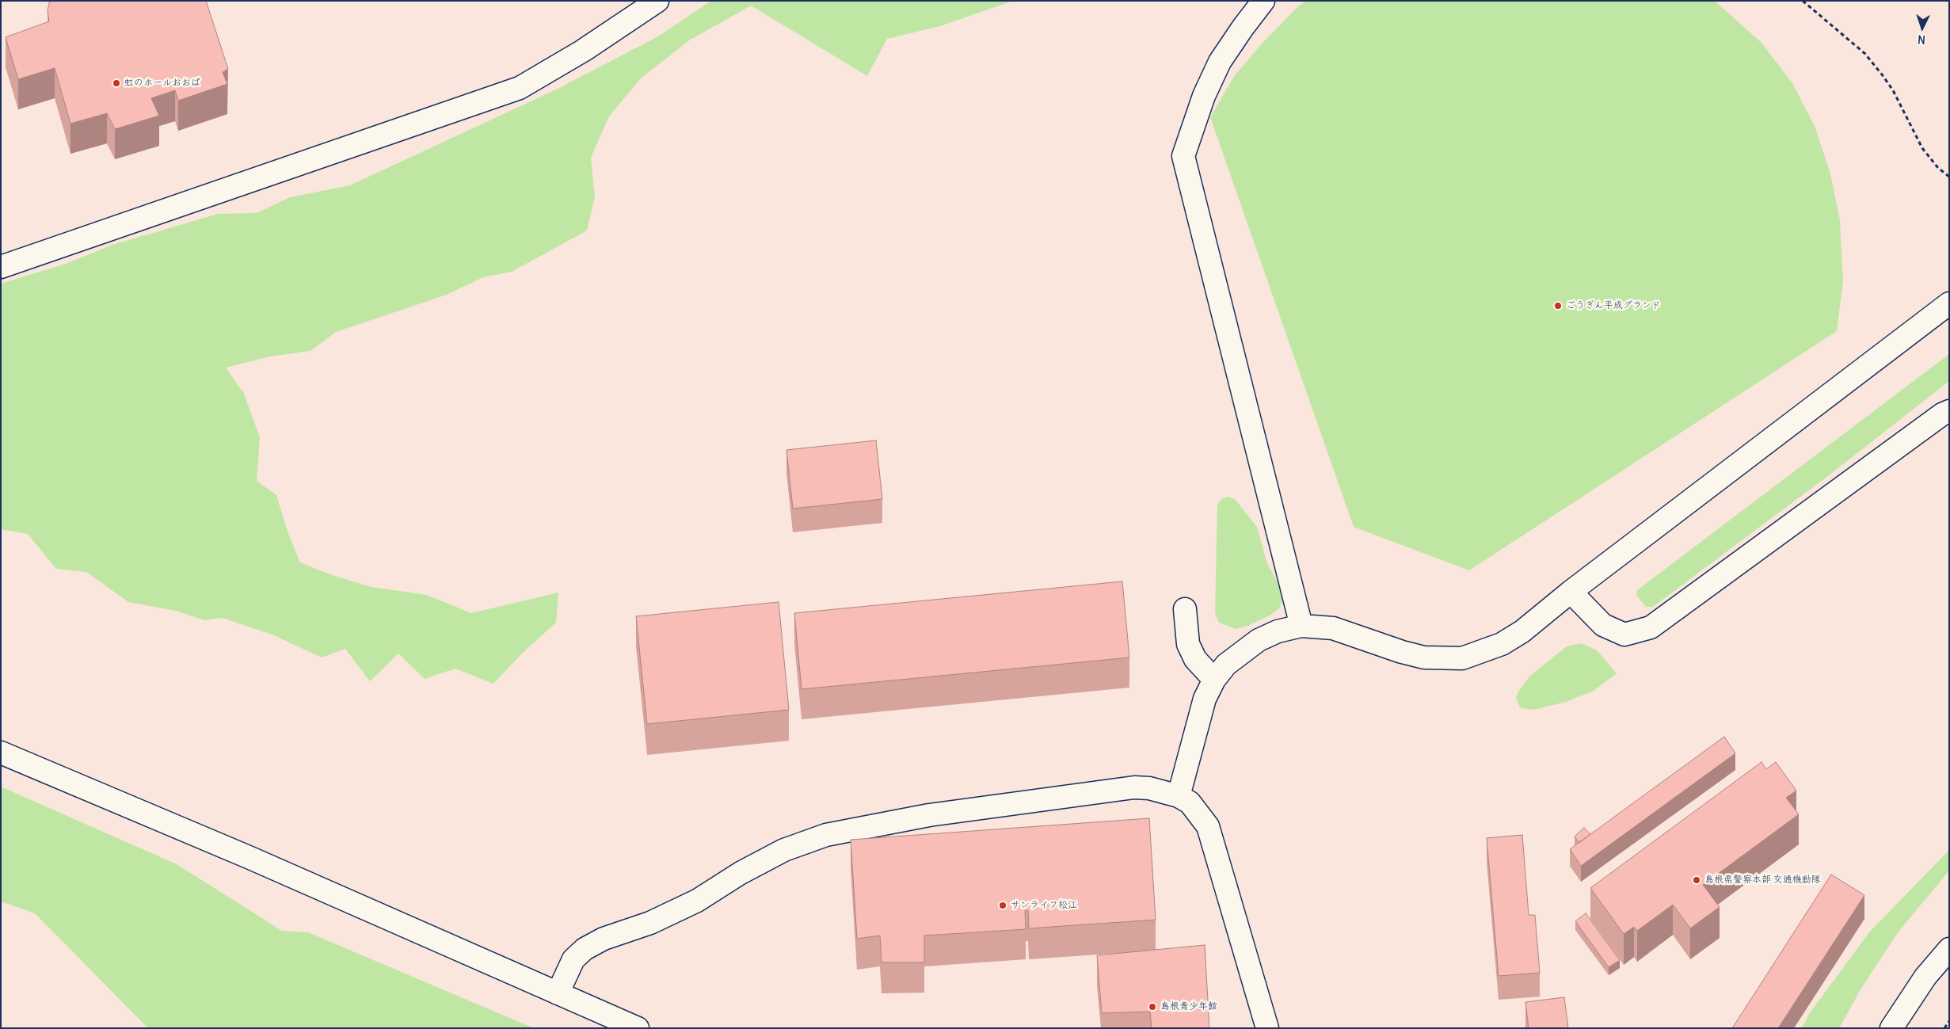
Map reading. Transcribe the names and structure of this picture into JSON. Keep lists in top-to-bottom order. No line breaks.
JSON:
{"places":["虹のホールおおば","ごうぎん平成グランド","島根県警察本部 交通機動隊","サンライフ松江","島根青少年館"],"north":"bottom"}
